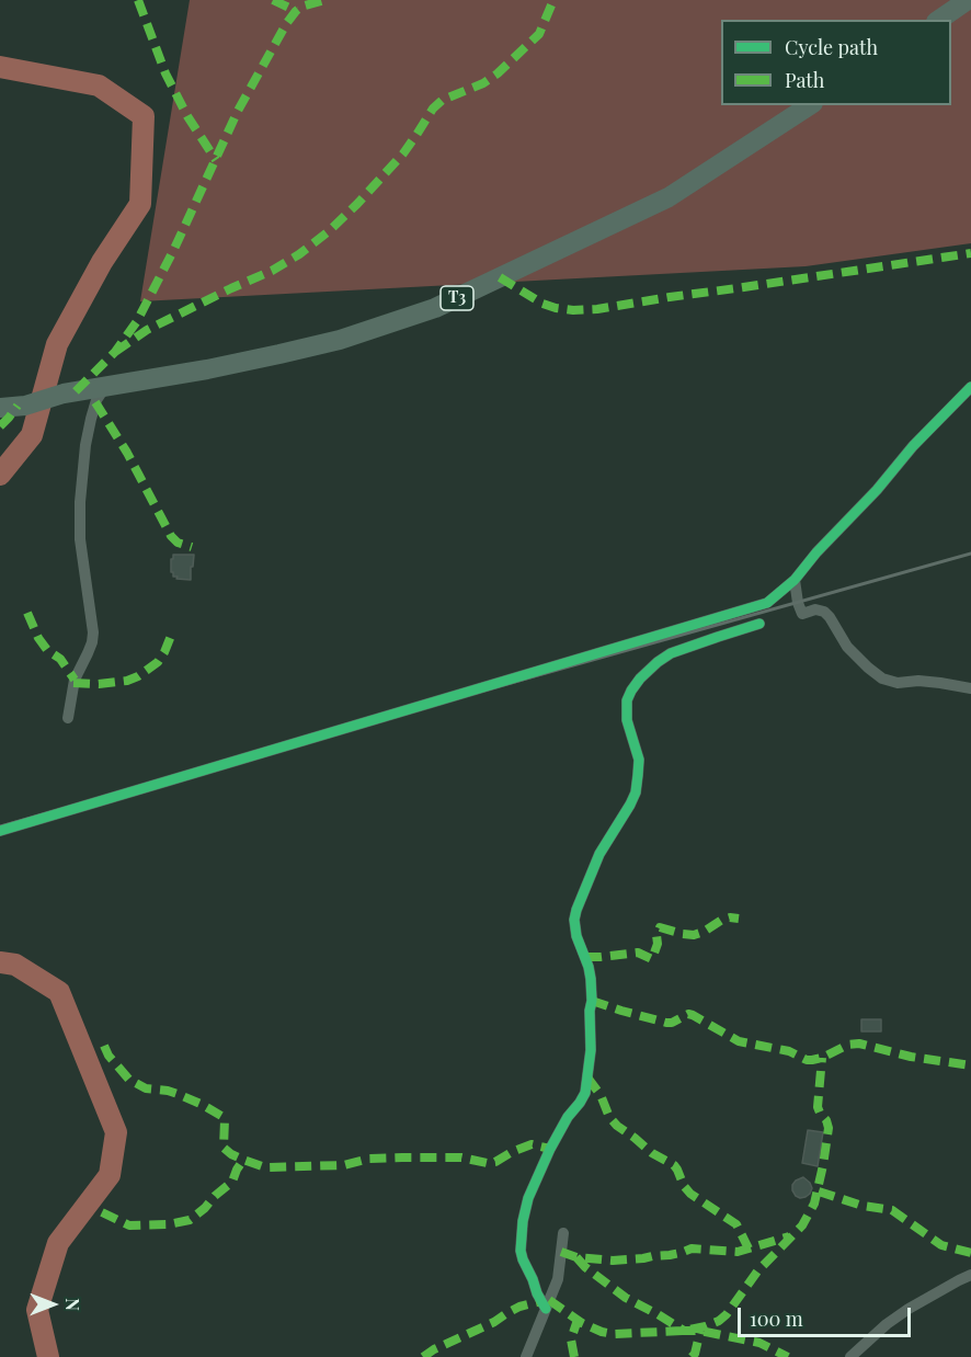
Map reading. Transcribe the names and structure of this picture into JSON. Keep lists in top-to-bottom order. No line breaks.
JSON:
{"streets":{"highway":["T3"]},"legend":["Cycle path","Path"],"scale_bar":"100 m","north":"right"}
